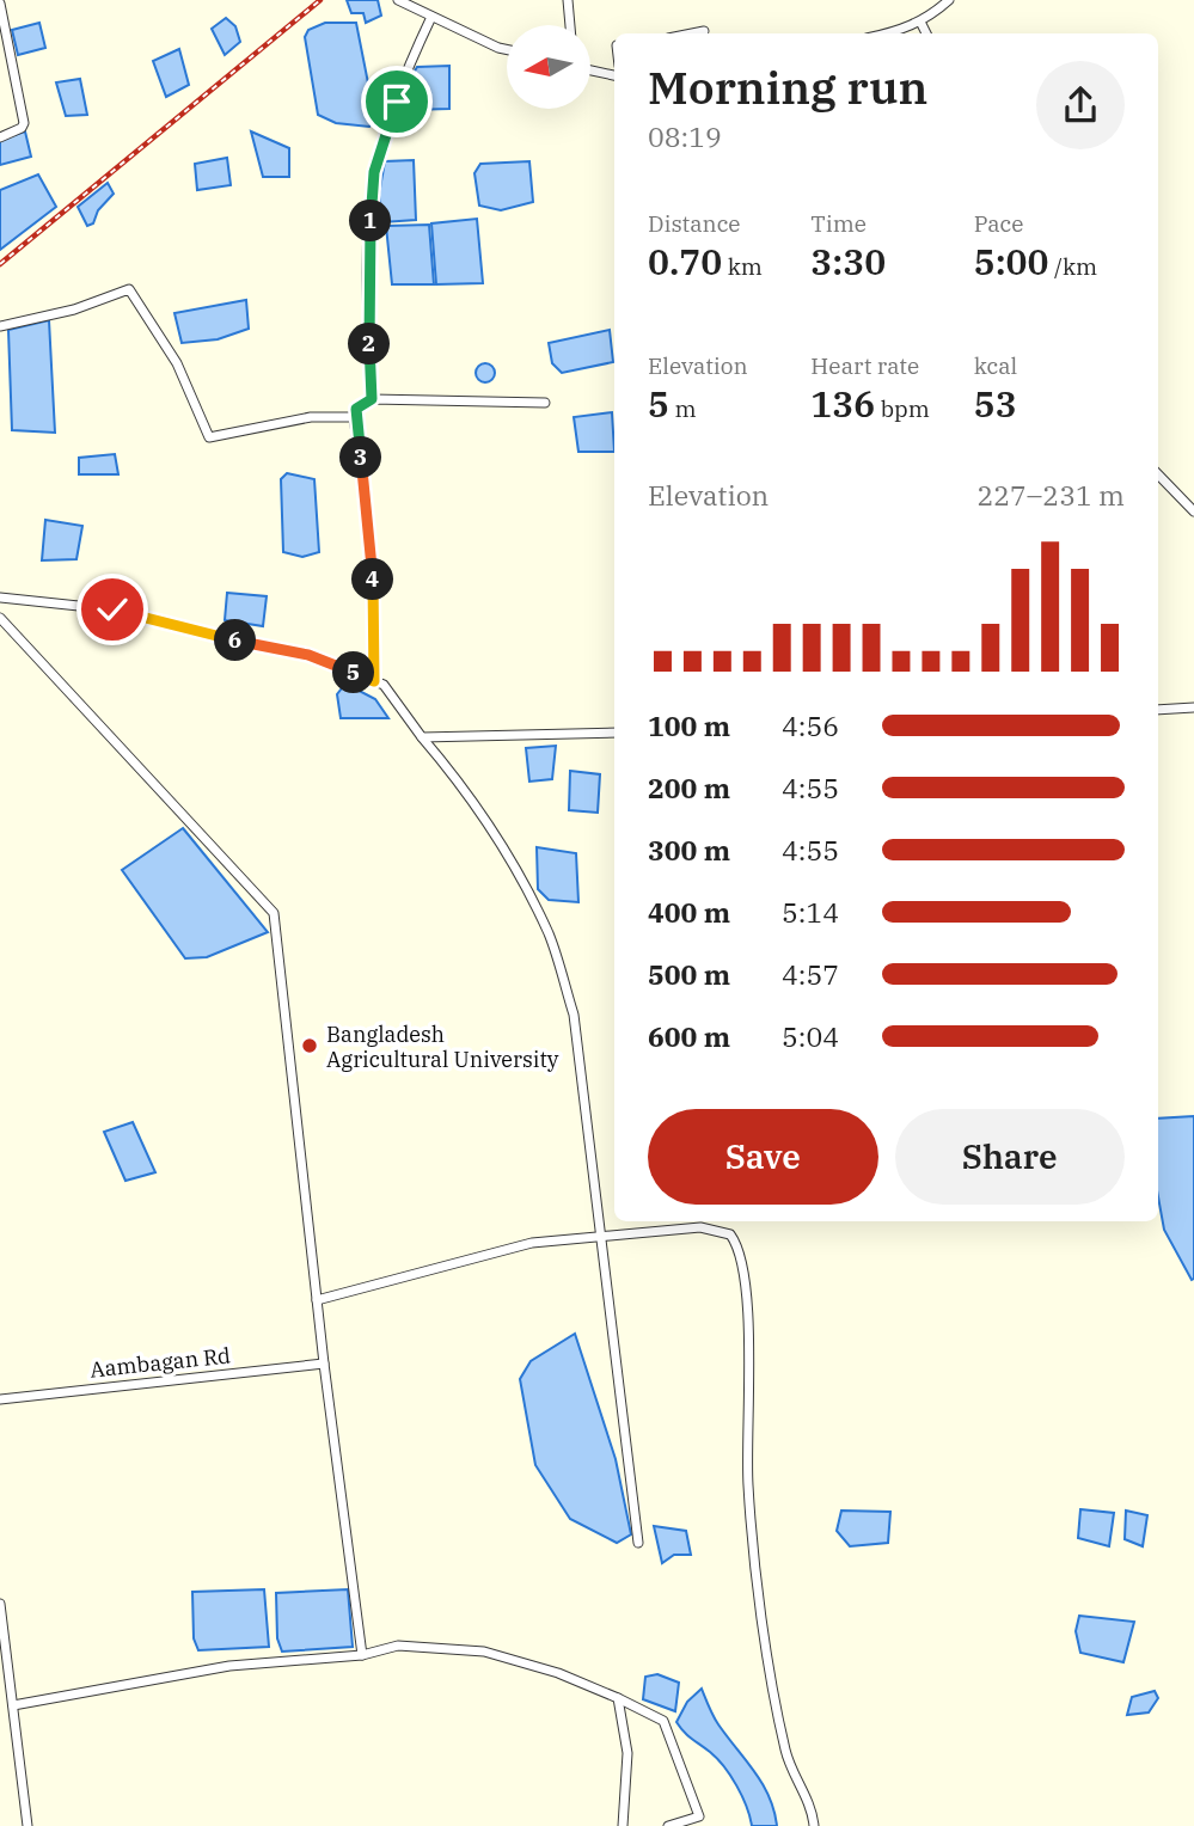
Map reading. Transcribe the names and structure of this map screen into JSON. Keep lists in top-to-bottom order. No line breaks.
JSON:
{"streets":{"street":["Aambagan Rd"]},"places":["Bangladesh Agricultural University"],"north":"left","page":{"heading":["Morning run","08:19"],"stats":[["Distance","0.70 km"],["Time","3:30"],["Pace","5:00 /km"],["Elevation","5 m"],["Heart rate","136 bpm"],["kcal","53"]],"pins":["1","2","3","4","6","5"],"chart":["Elevation","227–231 m"],"list":[{"name":"100 m","note":"4:56"},{"name":"200 m","note":"4:55"},{"name":"300 m","note":"4:55"},{"name":"400 m","note":"5:14"},{"name":"500 m","note":"4:57"},{"name":"600 m","note":"5:04"}],"buttons":["Save","Share"]}}
